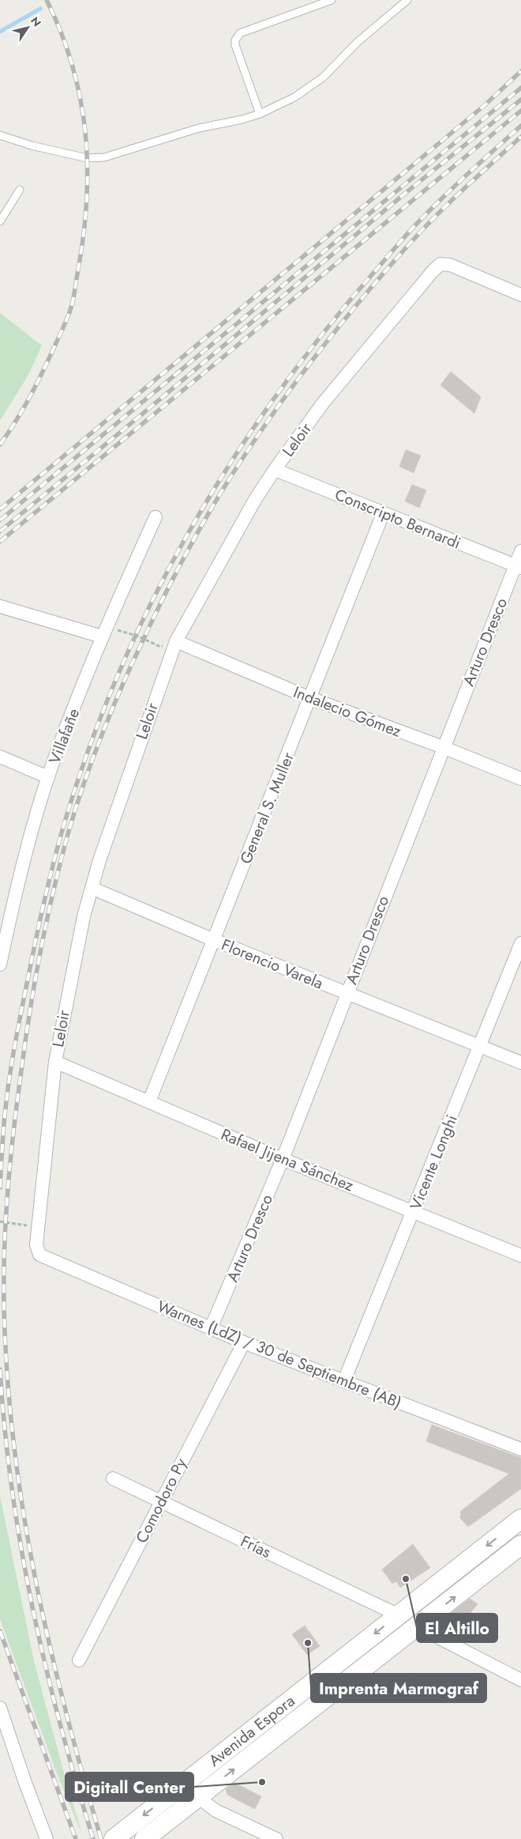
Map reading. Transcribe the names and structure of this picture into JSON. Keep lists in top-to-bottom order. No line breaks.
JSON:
{"streets":{"main road":["Avenida Espora"],"street":["Leloir","Conscripto Bernardi","Arturo Dresco","Indalecio Gómez","Villafañe","General S. Muller","Florencio Varela","Rafael Jijena Sánchez","Vicente Longhi","Warnes (LdZ) / 30 de Septiembre (AB)","Comodoro Py","Frías"]},"crossings":[["Leloir","Conscripto Bernardi"],["Leloir","Indalecio Gómez"],["Leloir","Florencio Varela"],["Leloir","Rafael Jijena Sánchez"],["Leloir","Warnes (LdZ) / 30 de Septiembre (AB)"],["Conscripto Bernardi","Arturo Dresco"],["Conscripto Bernardi","General S. Muller"],["Arturo Dresco","Indalecio Gómez"],["Arturo Dresco","Florencio Varela"],["Arturo Dresco","Rafael Jijena Sánchez"],["Arturo Dresco","Warnes (LdZ) / 30 de Septiembre (AB)"],["Indalecio Gómez","General S. Muller"],["General S. Muller","Florencio Varela"],["General S. Muller","Rafael Jijena Sánchez"],["Florencio Varela","Vicente Longhi"],["Rafael Jijena Sánchez","Vicente Longhi"],["Vicente Longhi","Warnes (LdZ) / 30 de Septiembre (AB)"],["Warnes (LdZ) / 30 de Septiembre (AB)","Comodoro Py"],["Comodoro Py","Frías"],["Frías","Avenida Espora"]],"places":["El Altillo","Imprenta Marmograf","Digitall Center"],"north":"top right"}
